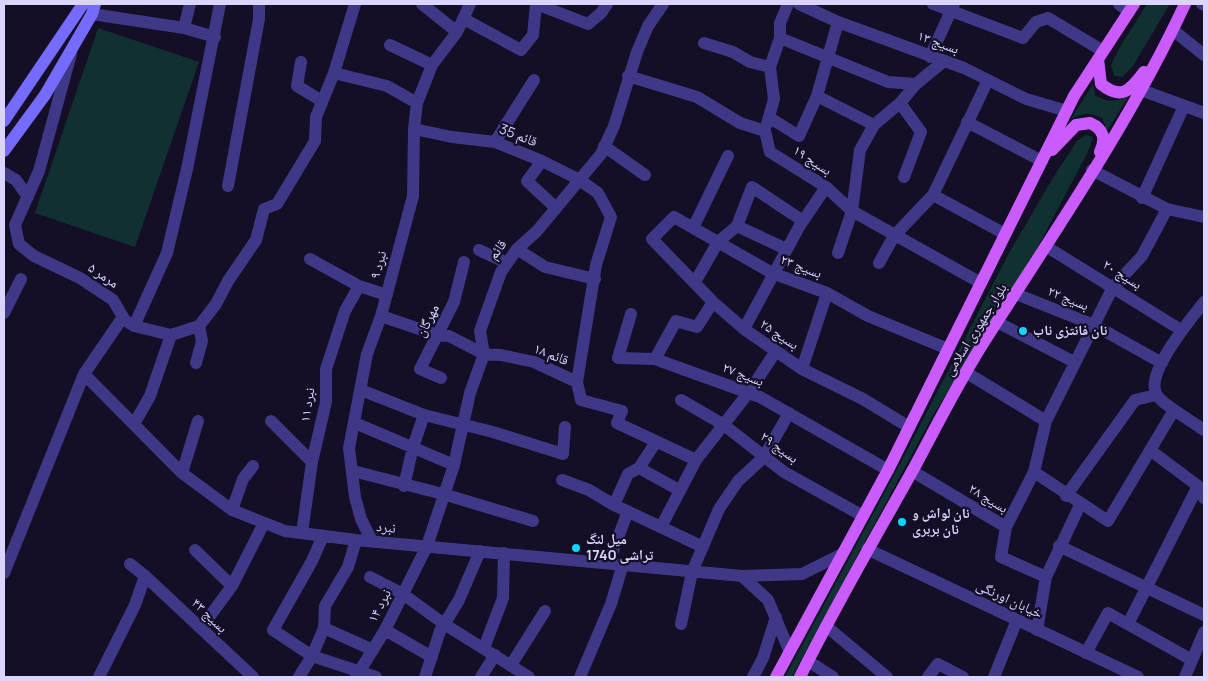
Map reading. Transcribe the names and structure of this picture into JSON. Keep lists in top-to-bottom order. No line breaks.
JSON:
{"streets":{"main road":["بلوار جمهوری اسلامی"],"street":["بسیج ۱۳","قائم 35","بسیج ۱۹","قائم","نبرد ۹","بسیج ۲۳","بسیج ۲۰","مرمر ۵","بسیج ۲۲","مهرگان","بسیج ۲۵","قائم ۱۸","بسیج ۲۷","نبرد ۱۱","بسیج ۲۹","بسیج ۲۸","نبرد","خیابان اورنگی","نبرد ۱۴","بسیج ۴۳"]},"crossings":[["بسیج ۱۳","بلوار جمهوری اسلامی"],["قائم 35","قائم"],["قائم 35","نبرد ۹"],["بسیج ۱۹","بلوار جمهوری اسلامی"],["قائم","قائم ۱۸"],["قائم","نبرد"],["قائم","نبرد ۱۴"],["نبرد ۹","نبرد"],["بسیج ۲۳","بلوار جمهوری اسلامی"],["بسیج ۲۳","بسیج ۲۵"],["بسیج ۲۰","بلوار جمهوری اسلامی"],["بسیج ۲۲","بلوار جمهوری اسلامی"],["بلوار جمهوری اسلامی","بسیج ۲۵"],["بلوار جمهوری اسلامی","بسیج ۲۷"],["بلوار جمهوری اسلامی","بسیج ۲۹"],["بلوار جمهوری اسلامی","بسیج ۲۸"],["بلوار جمهوری اسلامی","نبرد"],["بلوار جمهوری اسلامی","خیابان اورنگی"],["نبرد ۱۱","نبرد"],["نبرد","نبرد ۱۴"]],"places":["نان فانتزی ناب","نان لواش و نان بربری","میل لنگ تراشی 1740"]}
